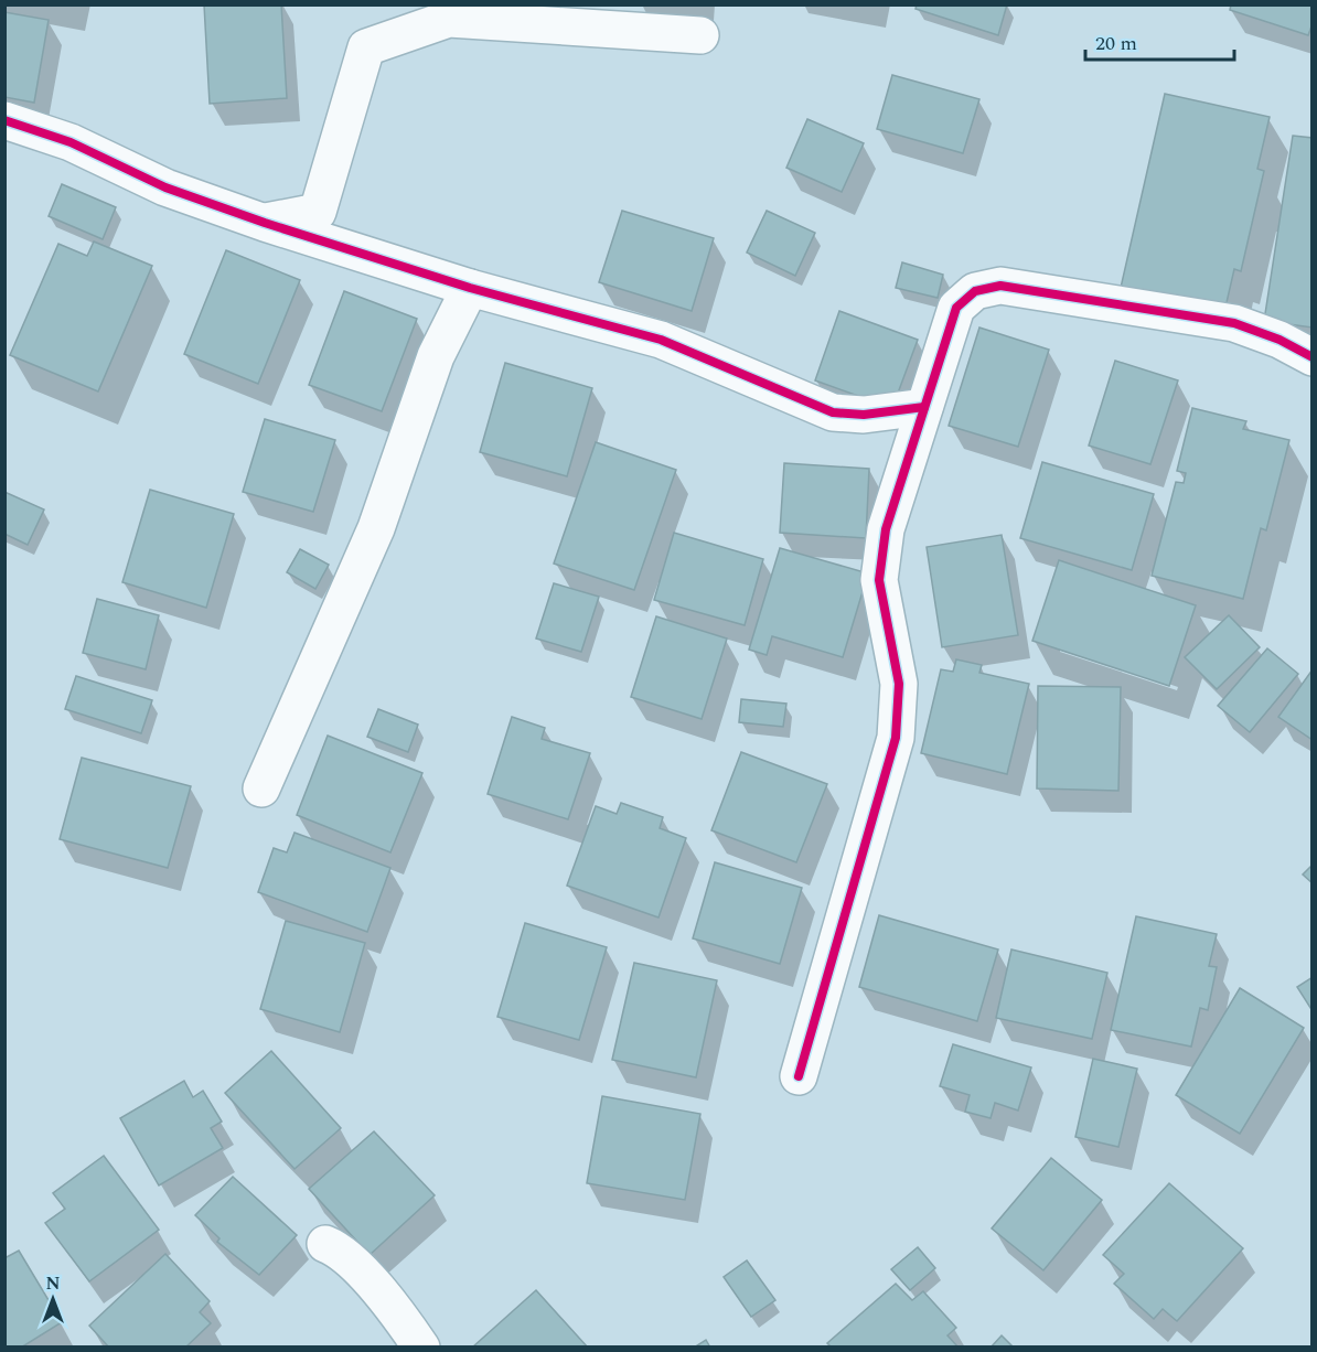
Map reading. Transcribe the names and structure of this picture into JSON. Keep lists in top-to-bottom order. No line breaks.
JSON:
{"scale_bar":"20 m","north":"top"}
